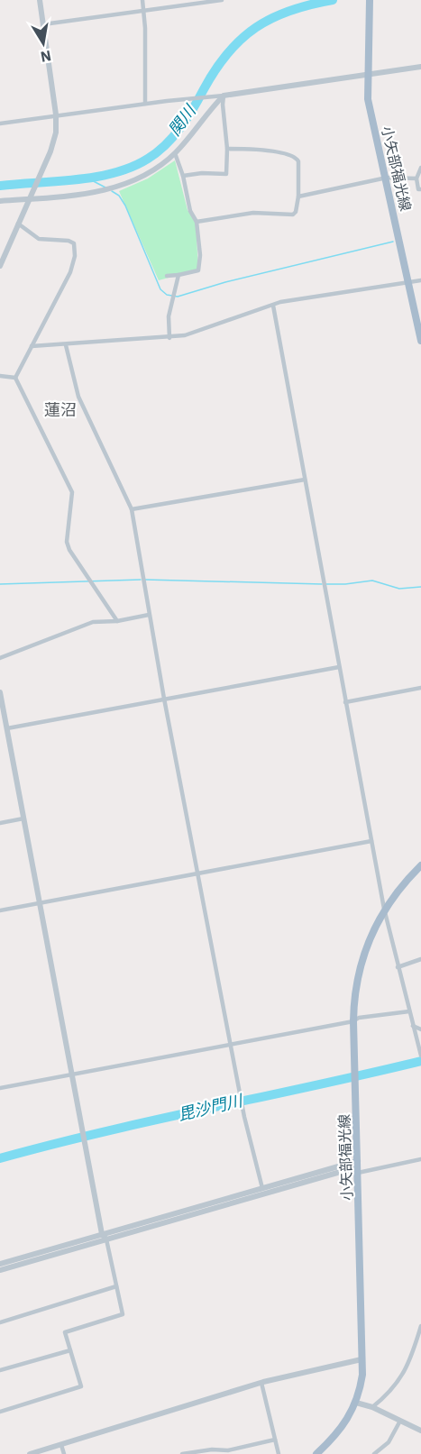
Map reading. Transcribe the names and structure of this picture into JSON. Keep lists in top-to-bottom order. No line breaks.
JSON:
{"streets":{"main road":["小矢部福光線"]},"districts":["蓮沼"],"water":["関川","毘沙門川"],"north":"bottom"}
